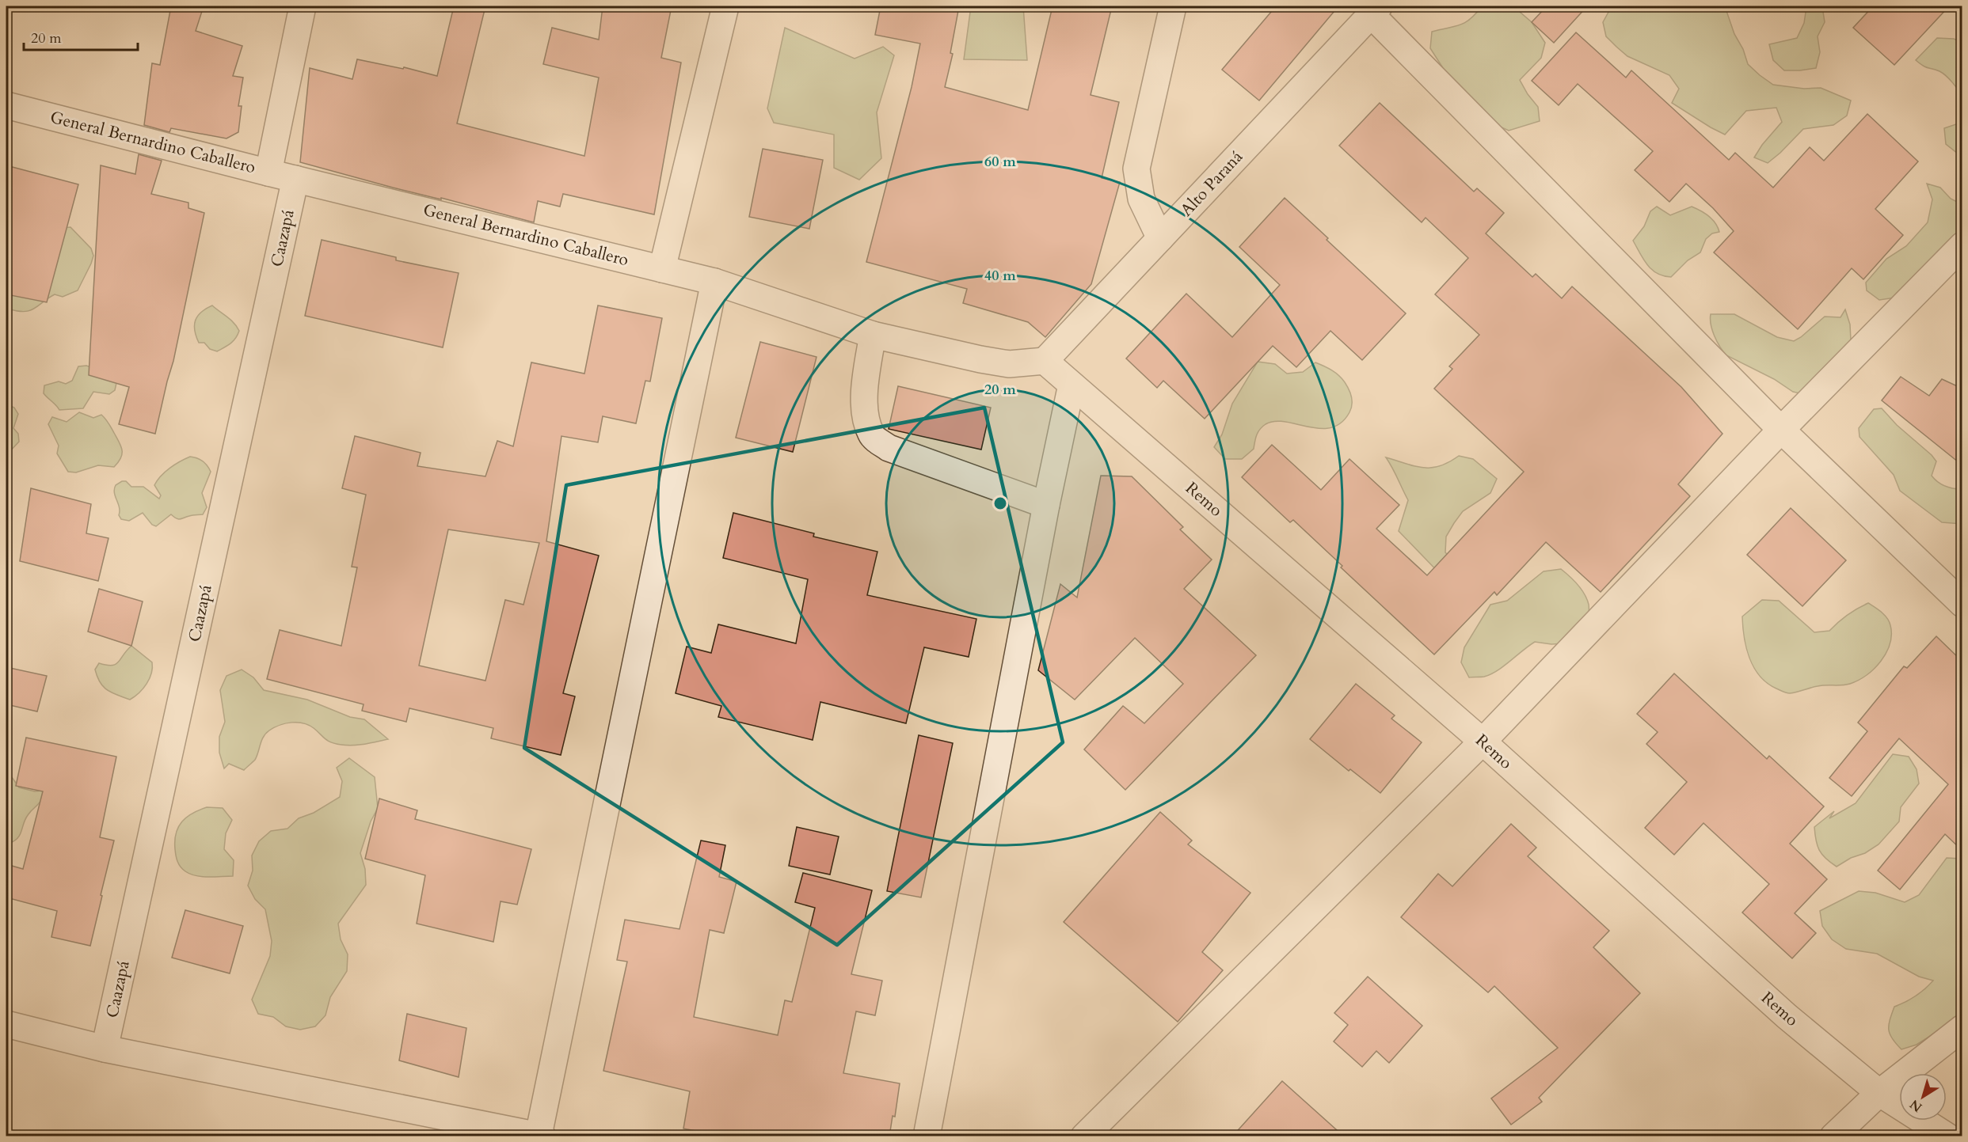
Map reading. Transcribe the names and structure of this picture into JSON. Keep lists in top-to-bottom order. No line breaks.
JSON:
{"streets":{"street":["General Bernardino Caballero","Alto Paraná","Caazapá","Remo"]},"crossings":[["General Bernardino Caballero","Alto Paraná"],["General Bernardino Caballero","Caazapá"],["General Bernardino Caballero","Remo"],["Alto Paraná","Remo"]],"scale_bar":"20 m","north":"bottom left","rings":["60 m","40 m","20 m"]}
